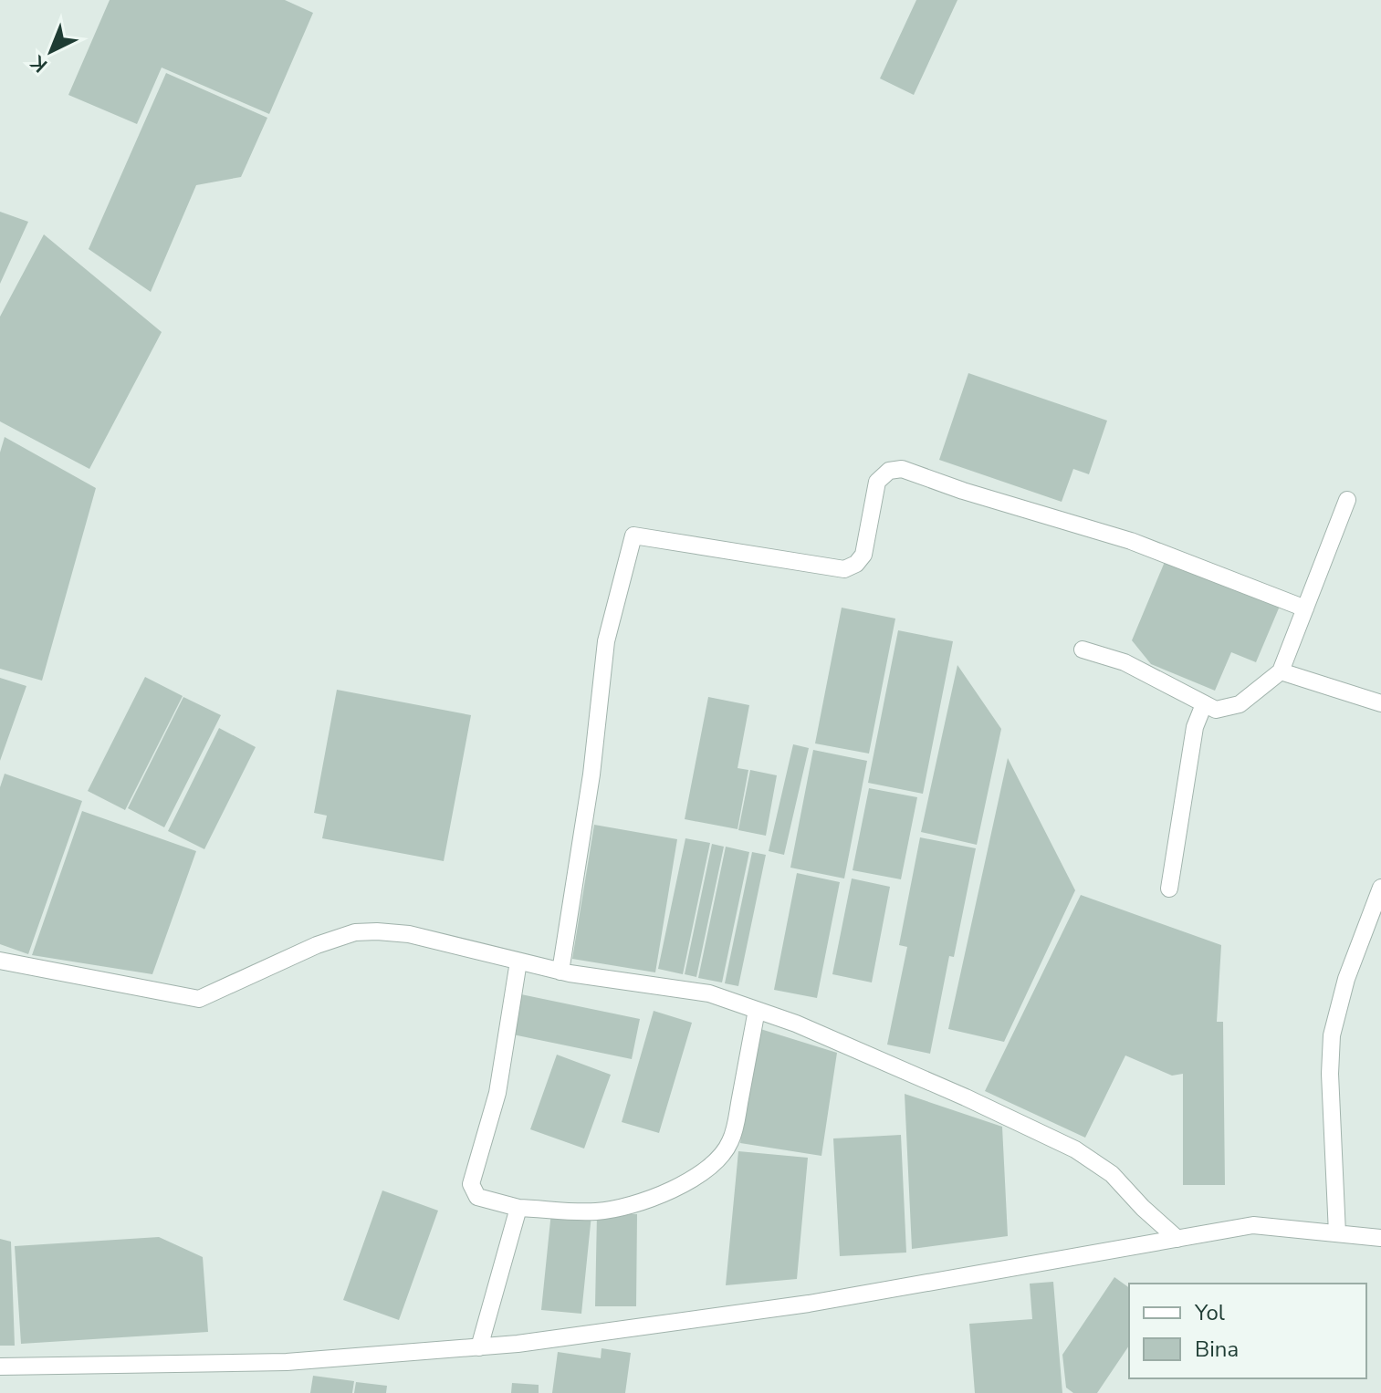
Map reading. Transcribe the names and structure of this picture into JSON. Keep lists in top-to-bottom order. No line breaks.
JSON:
{"legend":["Yol","Bina"],"north":"bottom left"}
